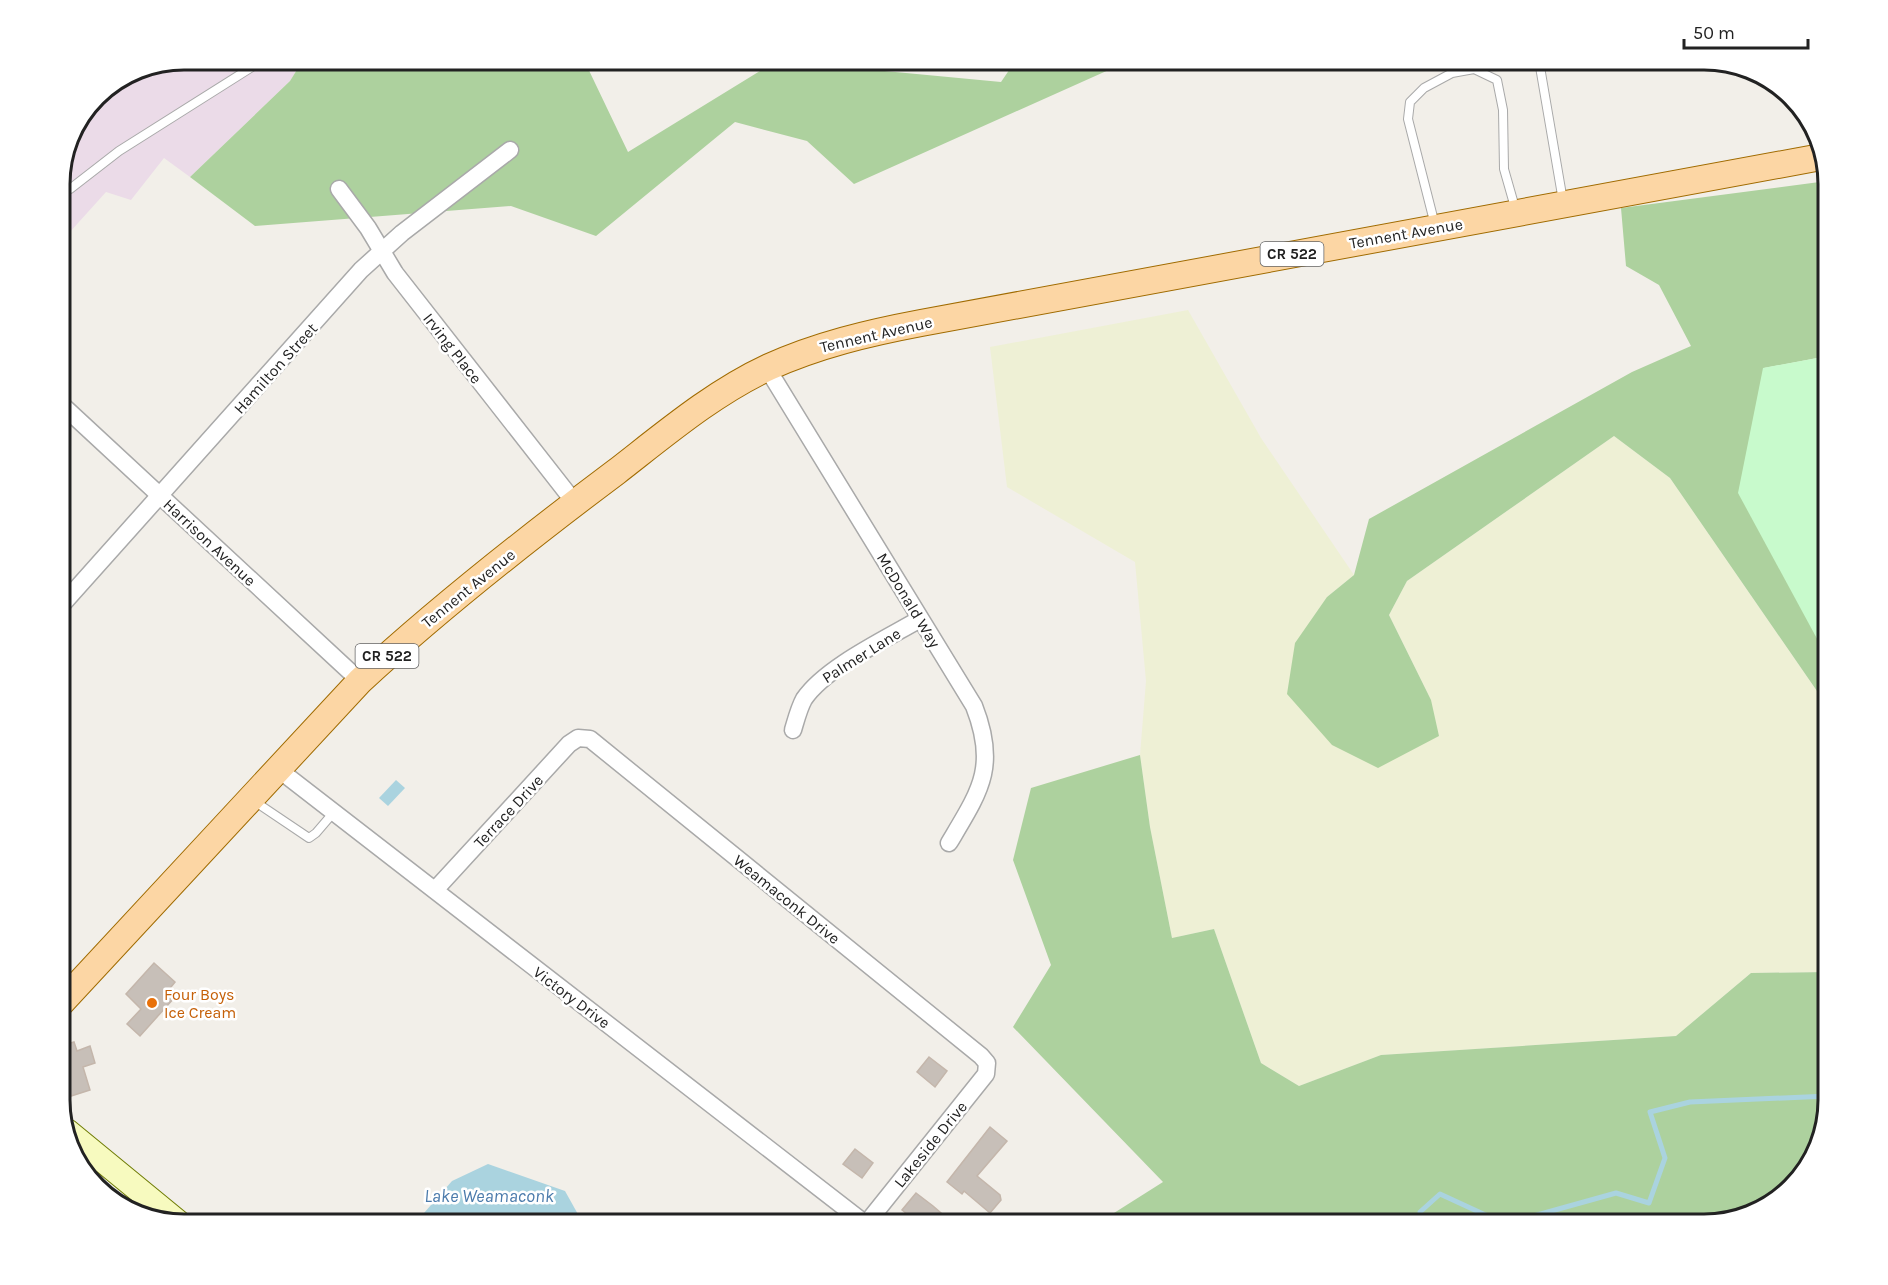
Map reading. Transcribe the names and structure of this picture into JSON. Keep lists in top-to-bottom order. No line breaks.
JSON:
{"streets":{"main road":["Tennent Avenue","CR 522"],"street":["Irving Place","Hamilton Street","Harrison Avenue","McDonald Way","Palmer Lane","Terrace Drive","Weamaconk Drive","Victory Drive","Lakeside Drive"]},"crossings":[["Tennent Avenue","Irving Place"],["Tennent Avenue","Harrison Avenue"],["Tennent Avenue","McDonald Way"],["Tennent Avenue","Victory Drive"],["Irving Place","Hamilton Street"],["Hamilton Street","Harrison Avenue"],["McDonald Way","Palmer Lane"],["Terrace Drive","Weamaconk Drive"],["Terrace Drive","Victory Drive"],["Weamaconk Drive","Lakeside Drive"]],"water":["Lake Weamaconk"],"places":["Four Boys Ice Cream"],"scale_bar":"50 m"}
